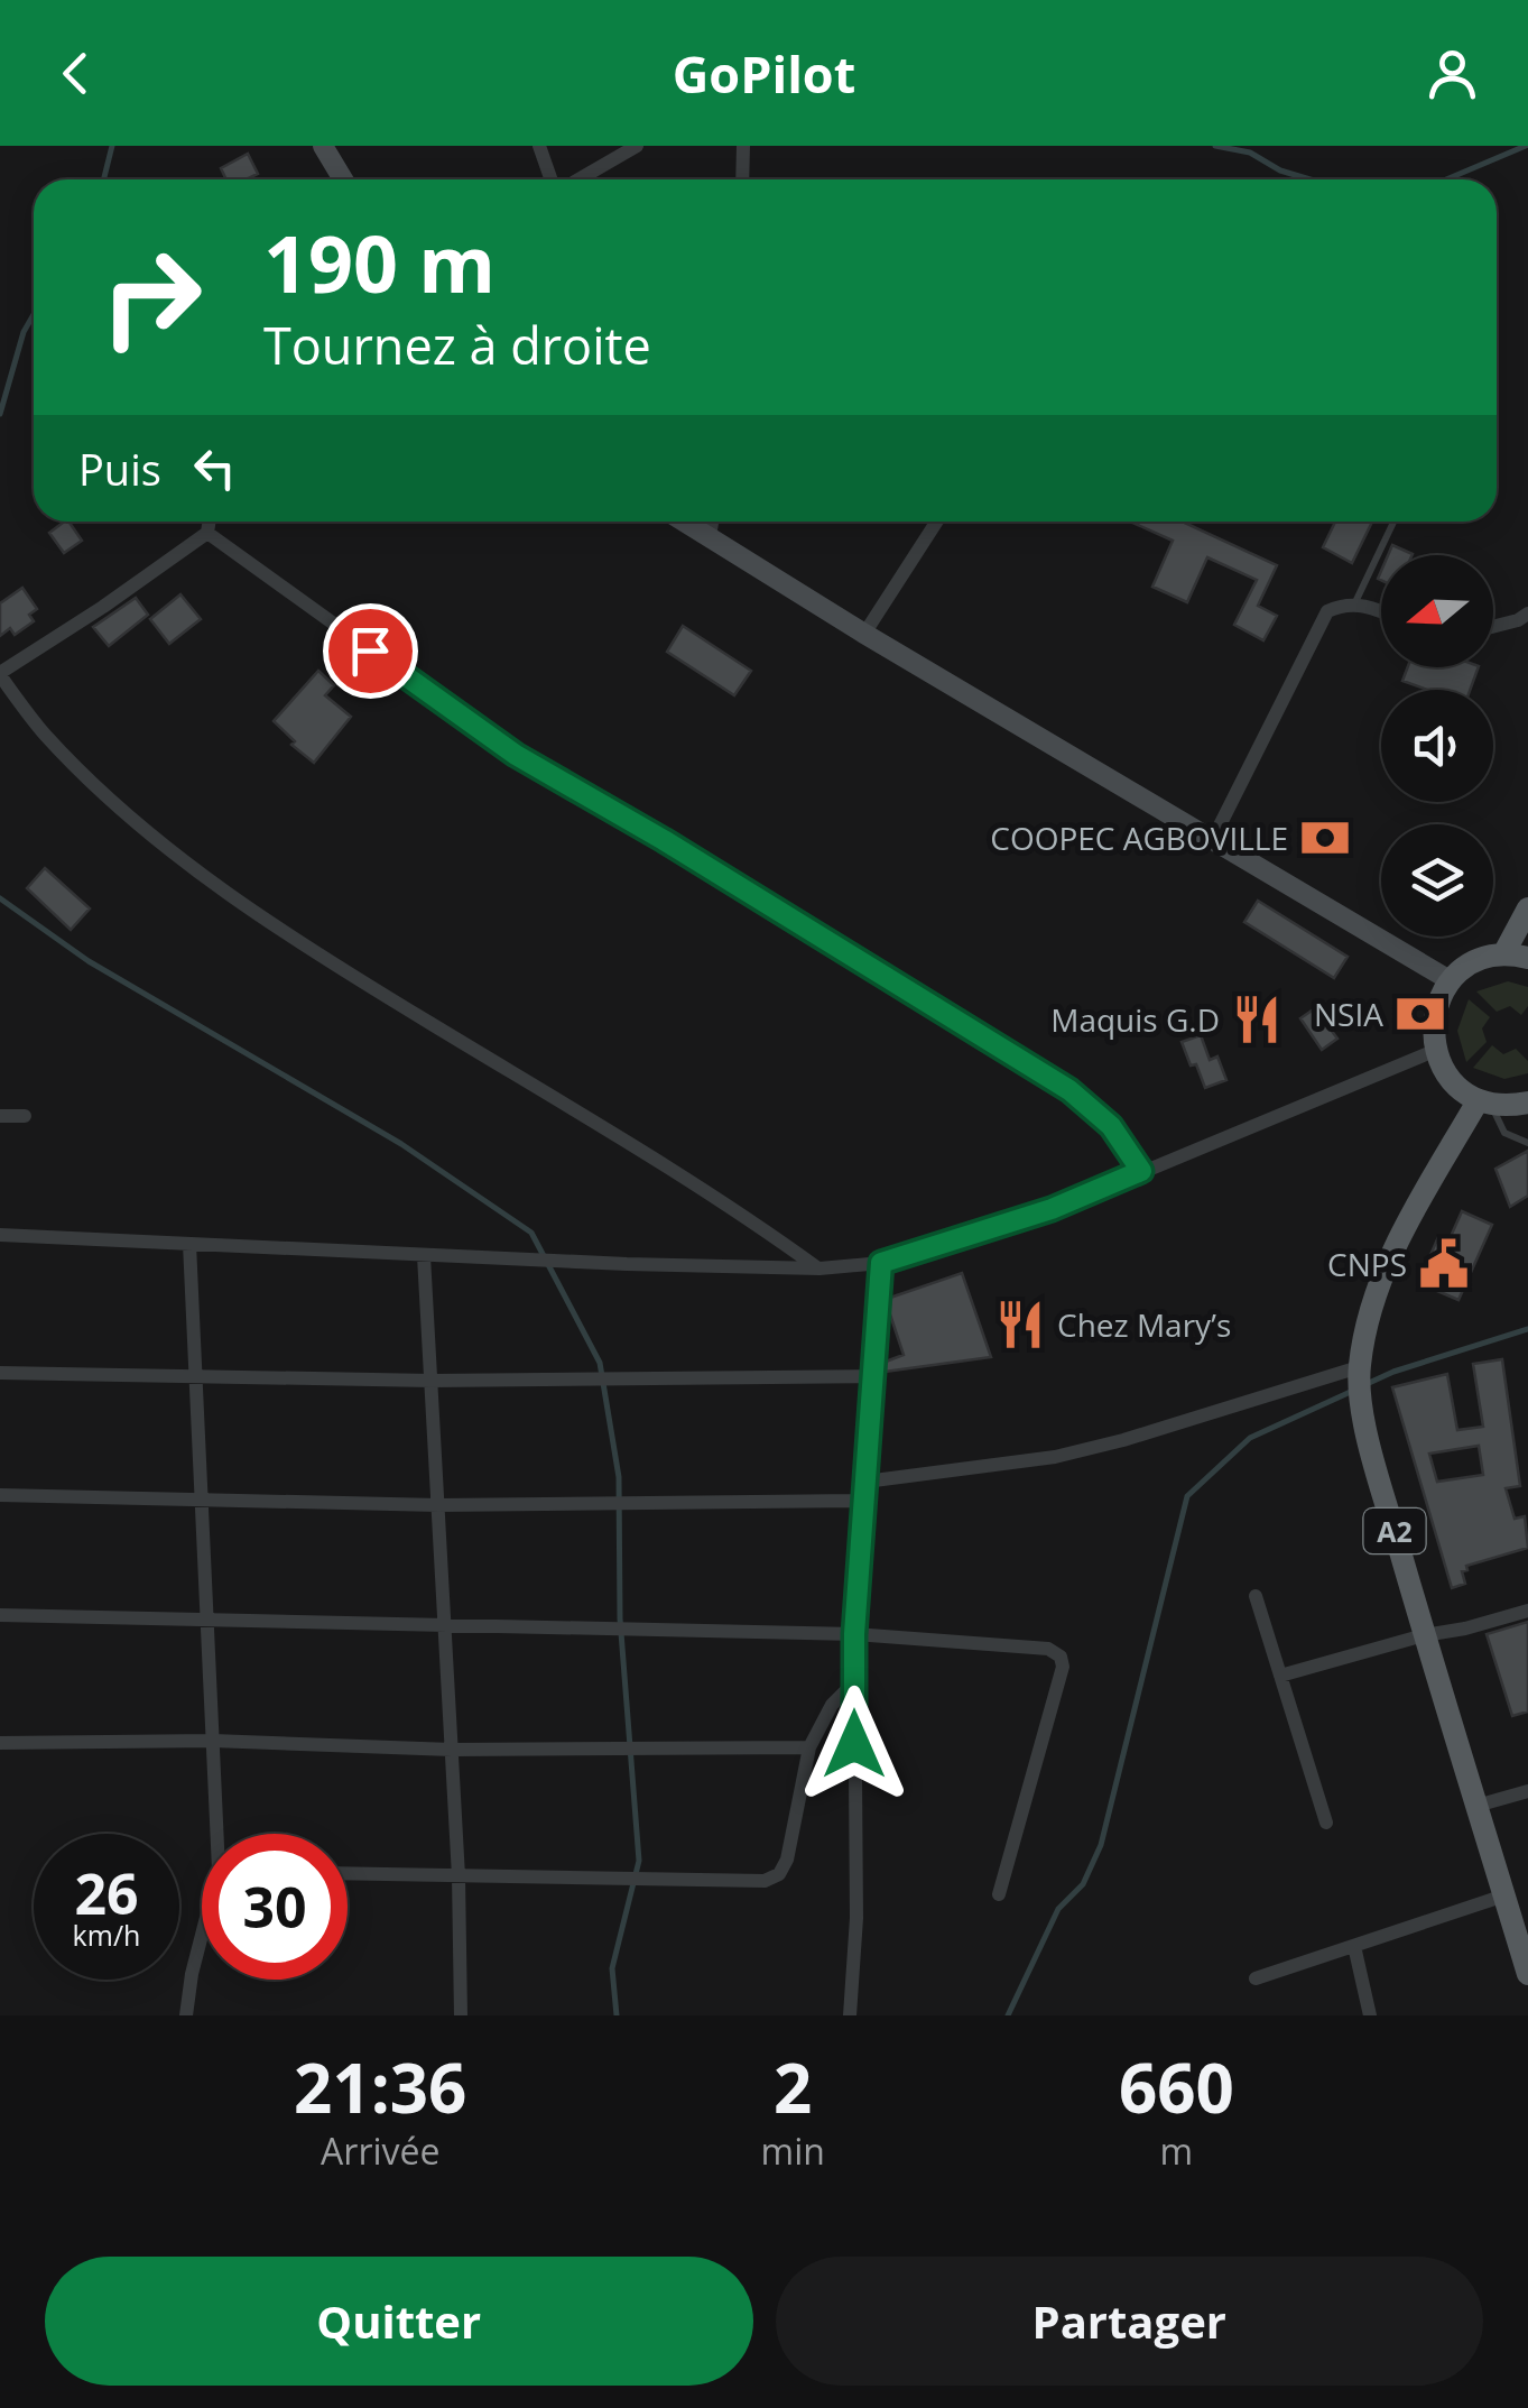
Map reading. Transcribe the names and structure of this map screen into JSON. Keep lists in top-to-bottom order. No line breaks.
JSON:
{"streets":{"main road":["A2"]},"places":{"bank":["COOPEC AGBOVILLE","NSIA"],"restaurant":["Maquis G.D","Chez Mary’s"],"public building":["CNPS"]},"north":"left","page":{"header":"GoPilot","turn":["190 m","Tournez à droite"],"then":"Puis","speed":"26 km/h","limit":"30","eta":["21:36","Arrivée","2","min","660","m"],"buttons":["Quitter","Partager"]}}
